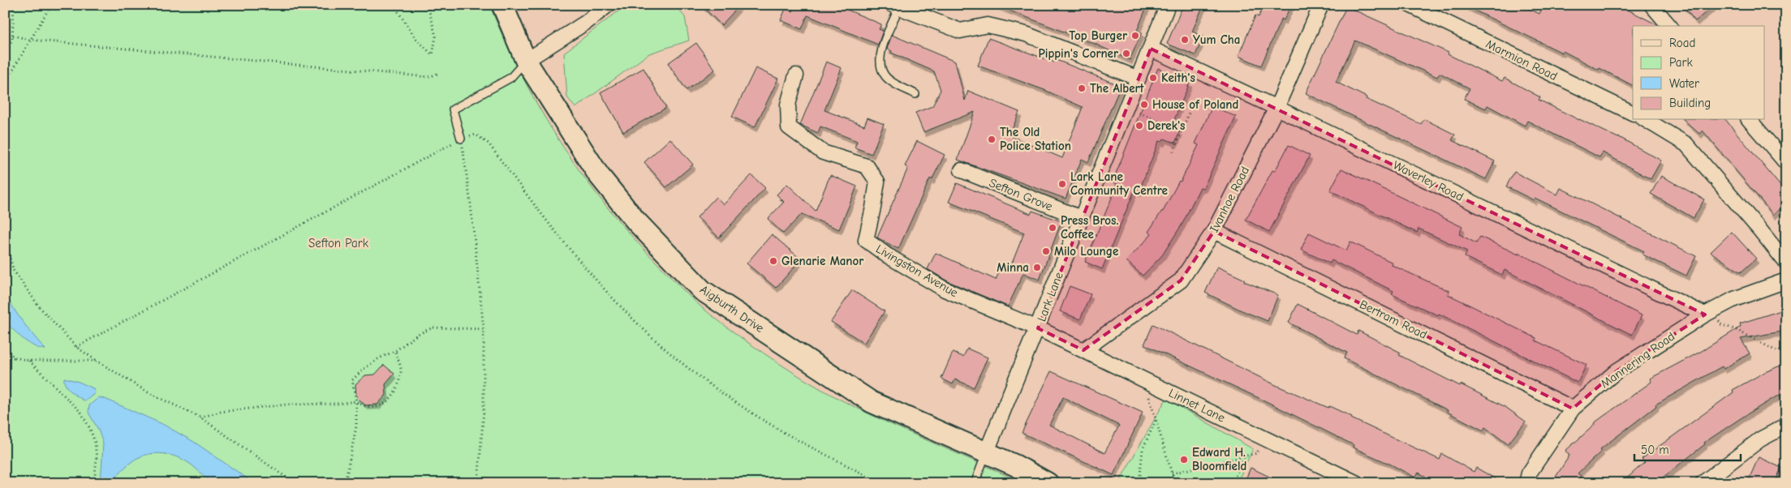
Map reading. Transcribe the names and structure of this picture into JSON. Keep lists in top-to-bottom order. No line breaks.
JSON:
{"streets":{"street":["Marmion Road","Waverley Road","Sefton Grove","Ivanhoe Road","Livingston Avenue","Lark Lane","Aigburth Drive","Bertram Road","Mannering Road","Linnet Lane"]},"crossings":[["Waverley Road","Ivanhoe Road"],["Waverley Road","Lark Lane"],["Waverley Road","Mannering Road"],["Sefton Grove","Lark Lane"],["Ivanhoe Road","Bertram Road"],["Ivanhoe Road","Linnet Lane"],["Livingston Avenue","Lark Lane"],["Livingston Avenue","Linnet Lane"],["Lark Lane","Aigburth Drive"],["Lark Lane","Linnet Lane"],["Bertram Road","Mannering Road"]],"parks":["Sefton Park"],"places":["Top Burger","Yum Cha","Pippin's Corner","Keith's","The Albert","House of Poland","Derek's","The Old Police Station","Lark Lane Community Centre","Press Bros. Coffee","Milo Lounge","Glenarie Manor","Minna","Edward H. Bloomfield"],"legend":["Road","Park","Water","Building"],"scale_bar":"50 m"}
